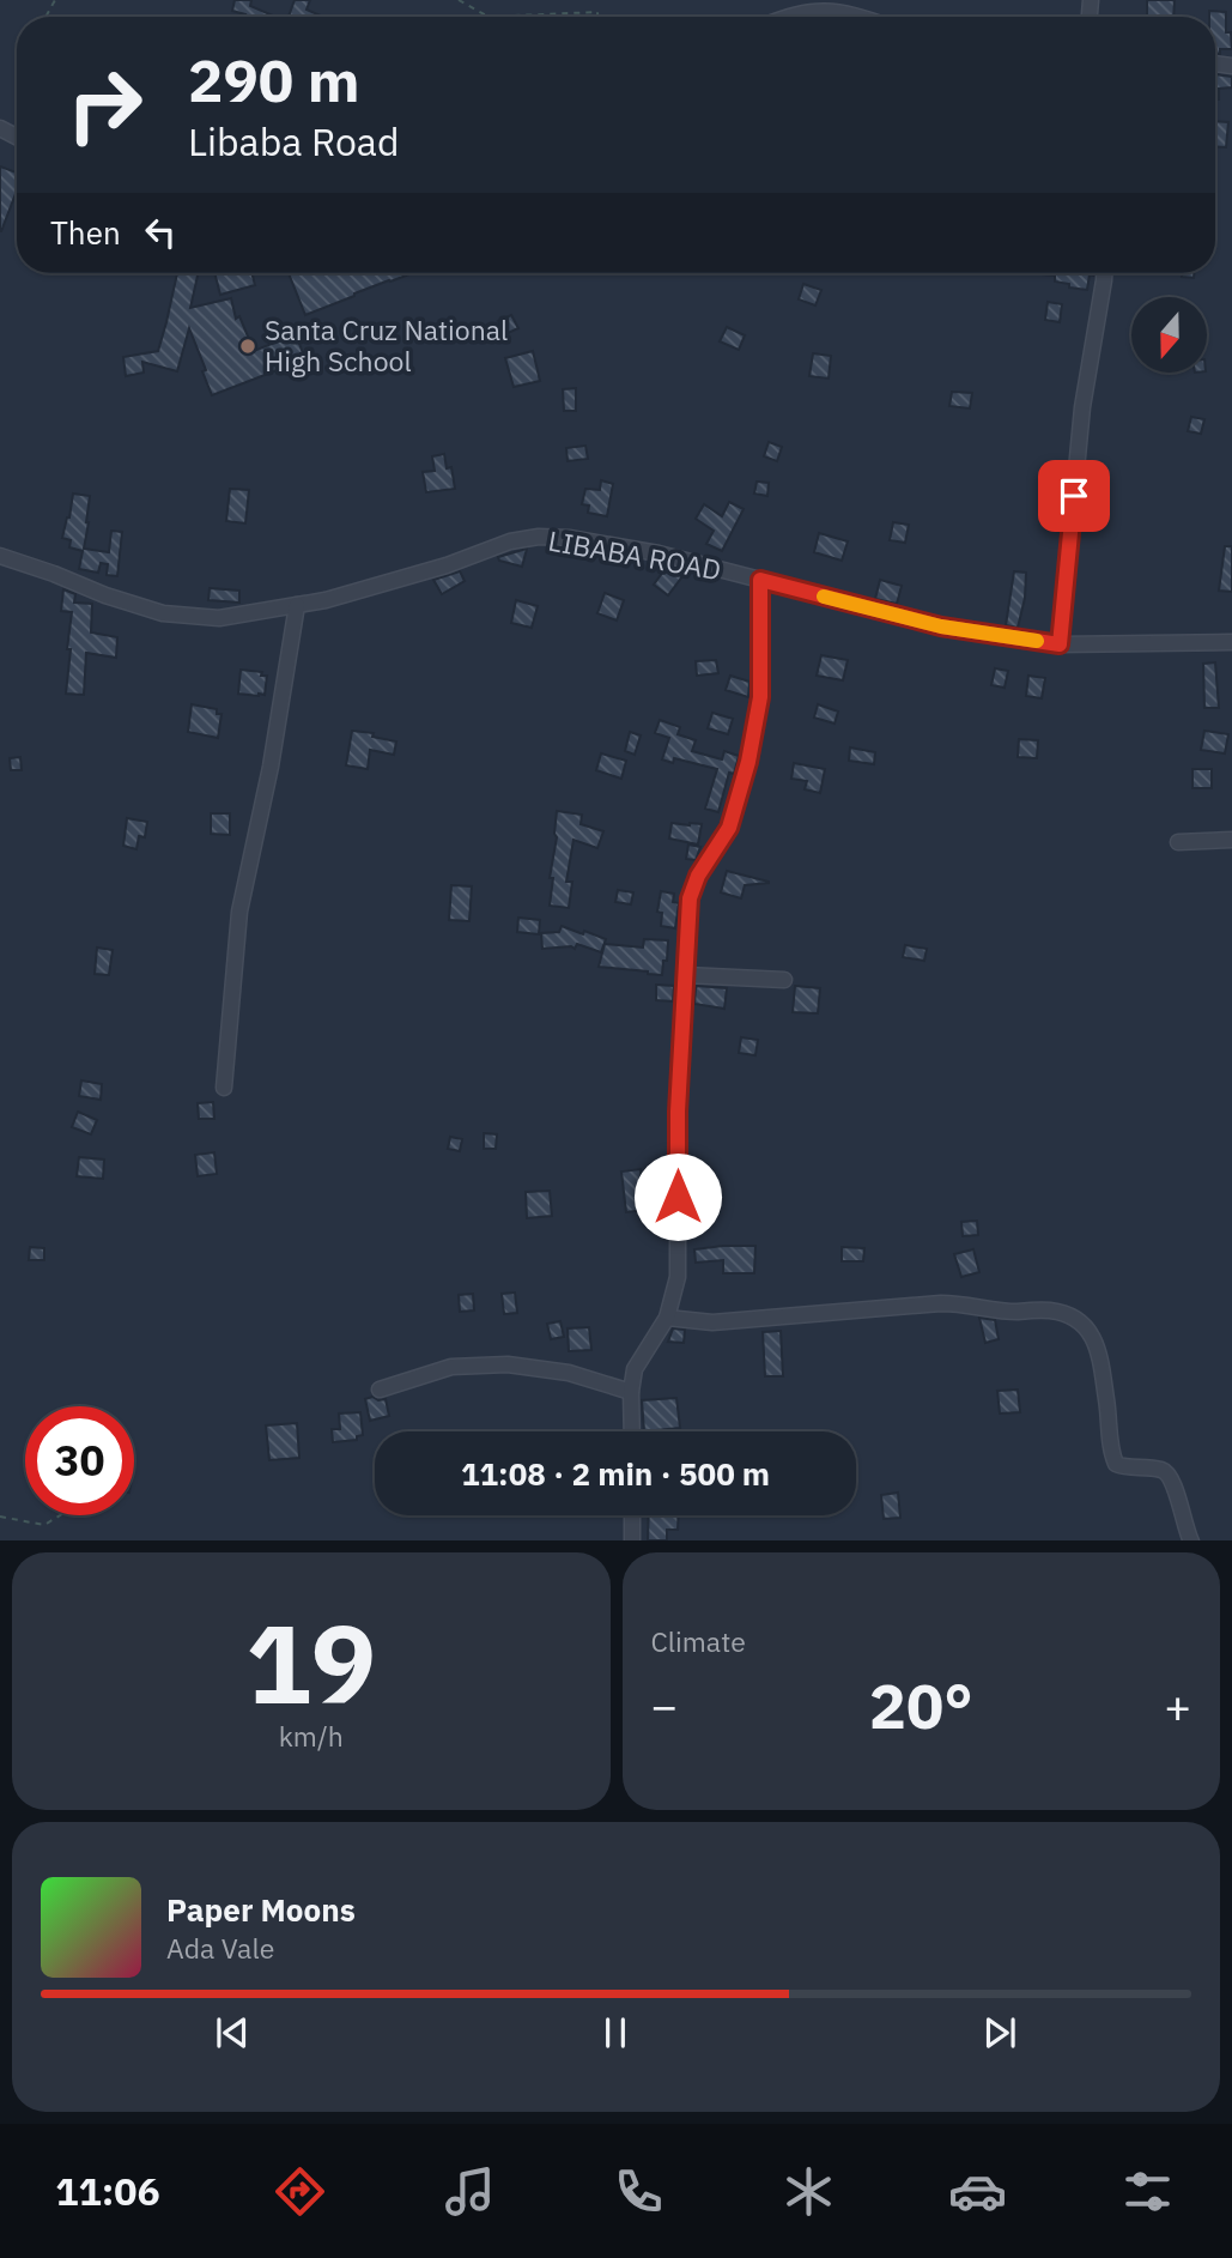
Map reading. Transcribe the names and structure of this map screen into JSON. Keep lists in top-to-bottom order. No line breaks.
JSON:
{"streets":{"street":["LIBABA ROAD"]},"places":["Santa Cruz National High School"],"north":"bottom","page":{"turn":["290 m","Libaba Road"],"then":"Then","limit":"30","trip":"11:08 · 2 min · 500 m","tile":[["19","km/h"],"Climate"],"heat":["−","20°","+"],"song":["Paper Moons","Ada Vale"],"tabs":"11:06"}}
